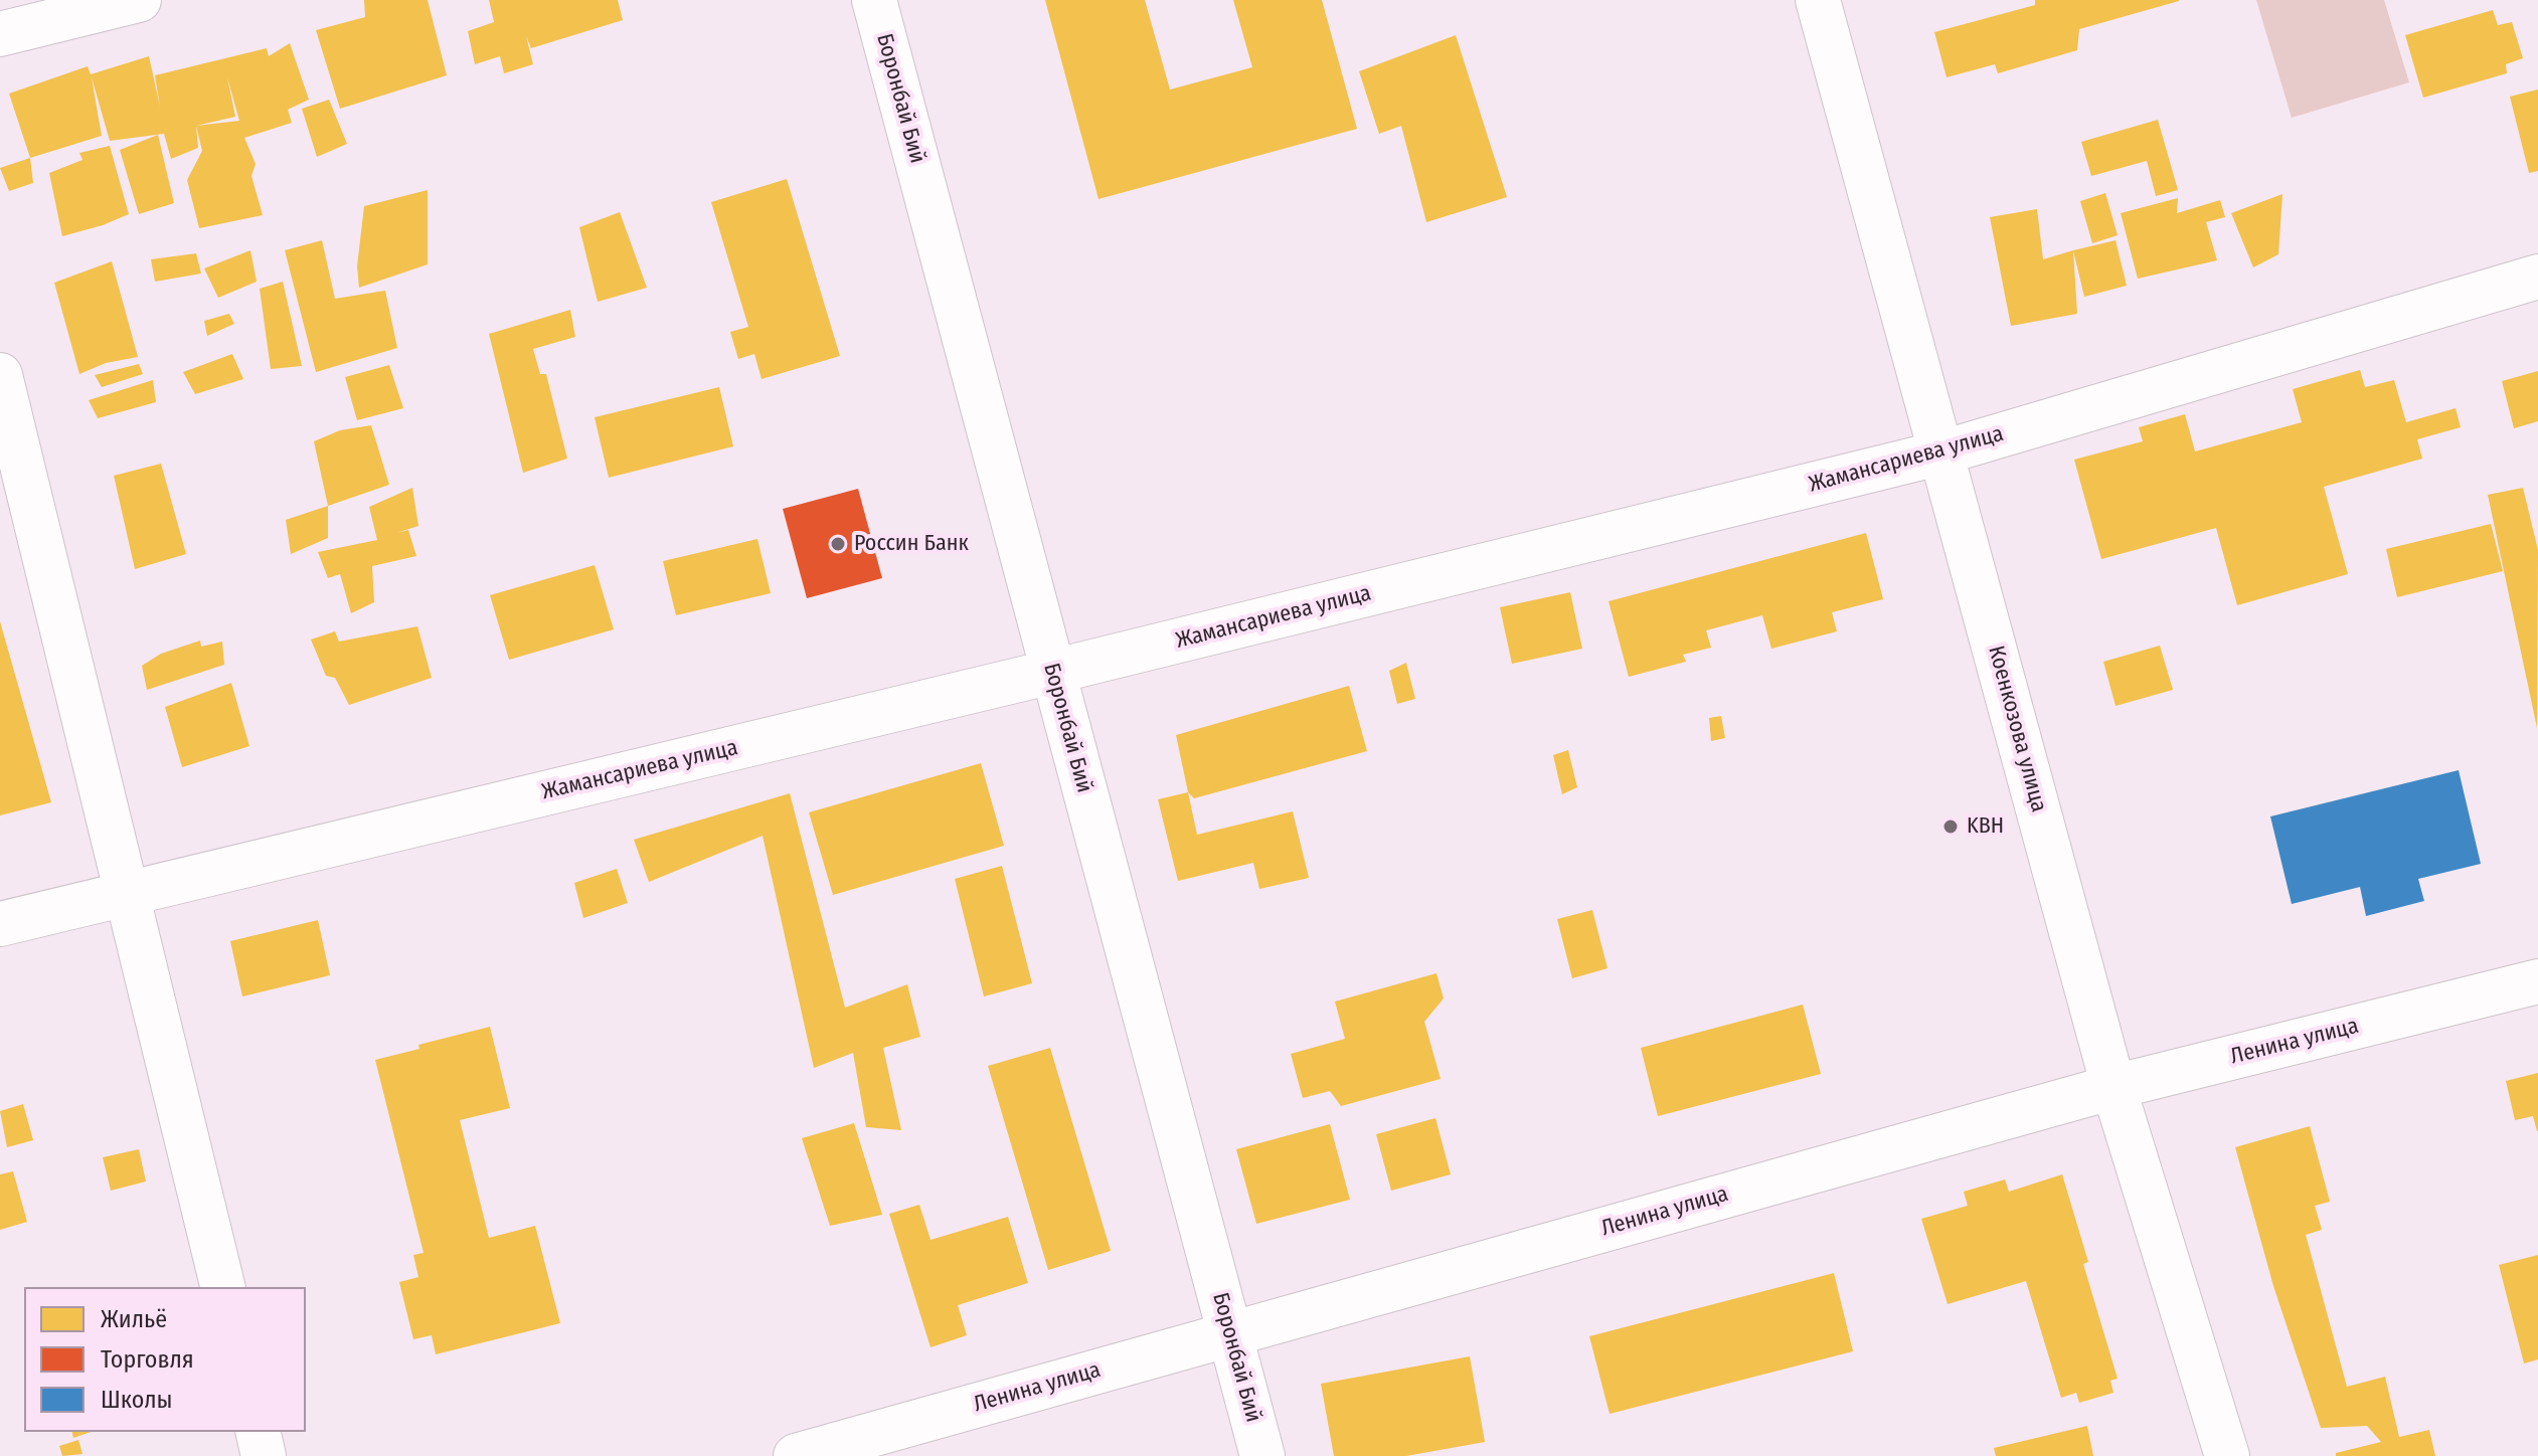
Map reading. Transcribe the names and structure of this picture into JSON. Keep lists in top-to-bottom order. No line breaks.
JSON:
{"streets":{"street":["Боронбай Бий","Жамансариева улица","Коенкозова улица","Ленина улица"]},"crossings":[["Боронбай Бий","Жамансариева улица"],["Боронбай Бий","Ленина улица"],["Жамансариева улица","Коенкозова улица"],["Коенкозова улица","Ленина улица"]],"places":["Россин Банк","KBH"],"legend":["Жильё","Торговля","Школы"]}
